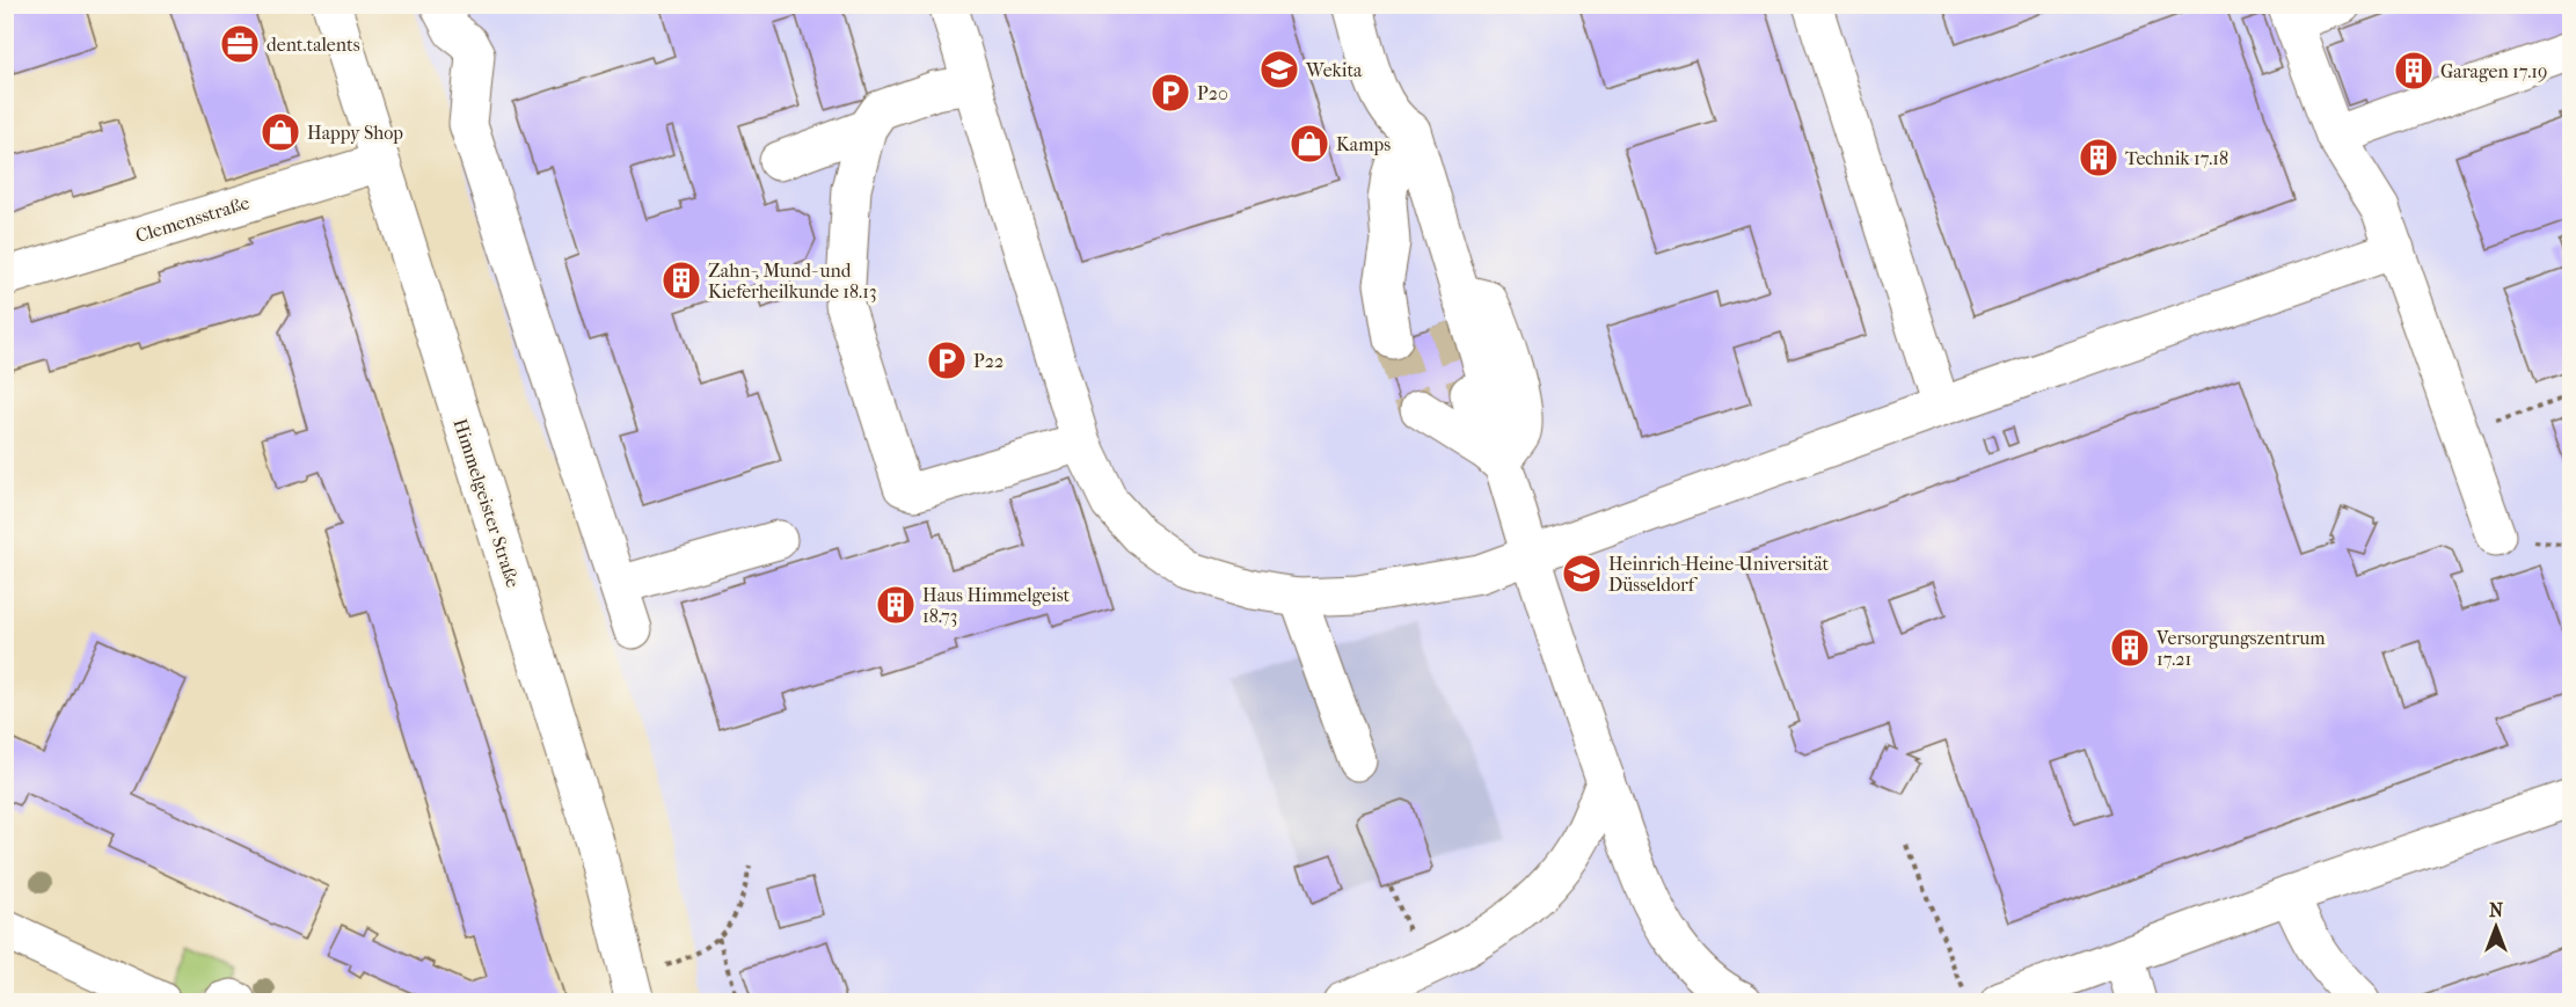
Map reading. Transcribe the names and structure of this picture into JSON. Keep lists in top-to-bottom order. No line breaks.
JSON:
{"streets":{"street":["Clemensstraße","Himmelgeister Straße"]},"crossings":[["Clemensstraße","Himmelgeister Straße"]],"places":{"office":["dent.talents"],"school or university":["Wekita","Heinrich-Heine-Universität Düsseldorf"],"building":["Garagen 17.19","Technik 17.18","Zahn-, Mund- und Kieferheilkunde 18.13","Haus Himmelgeist 18.73","Versorgungszentrum 17.21"],"parking":["P20","P22"],"shop":["Happy Shop","Kamps"]},"north":"top"}
